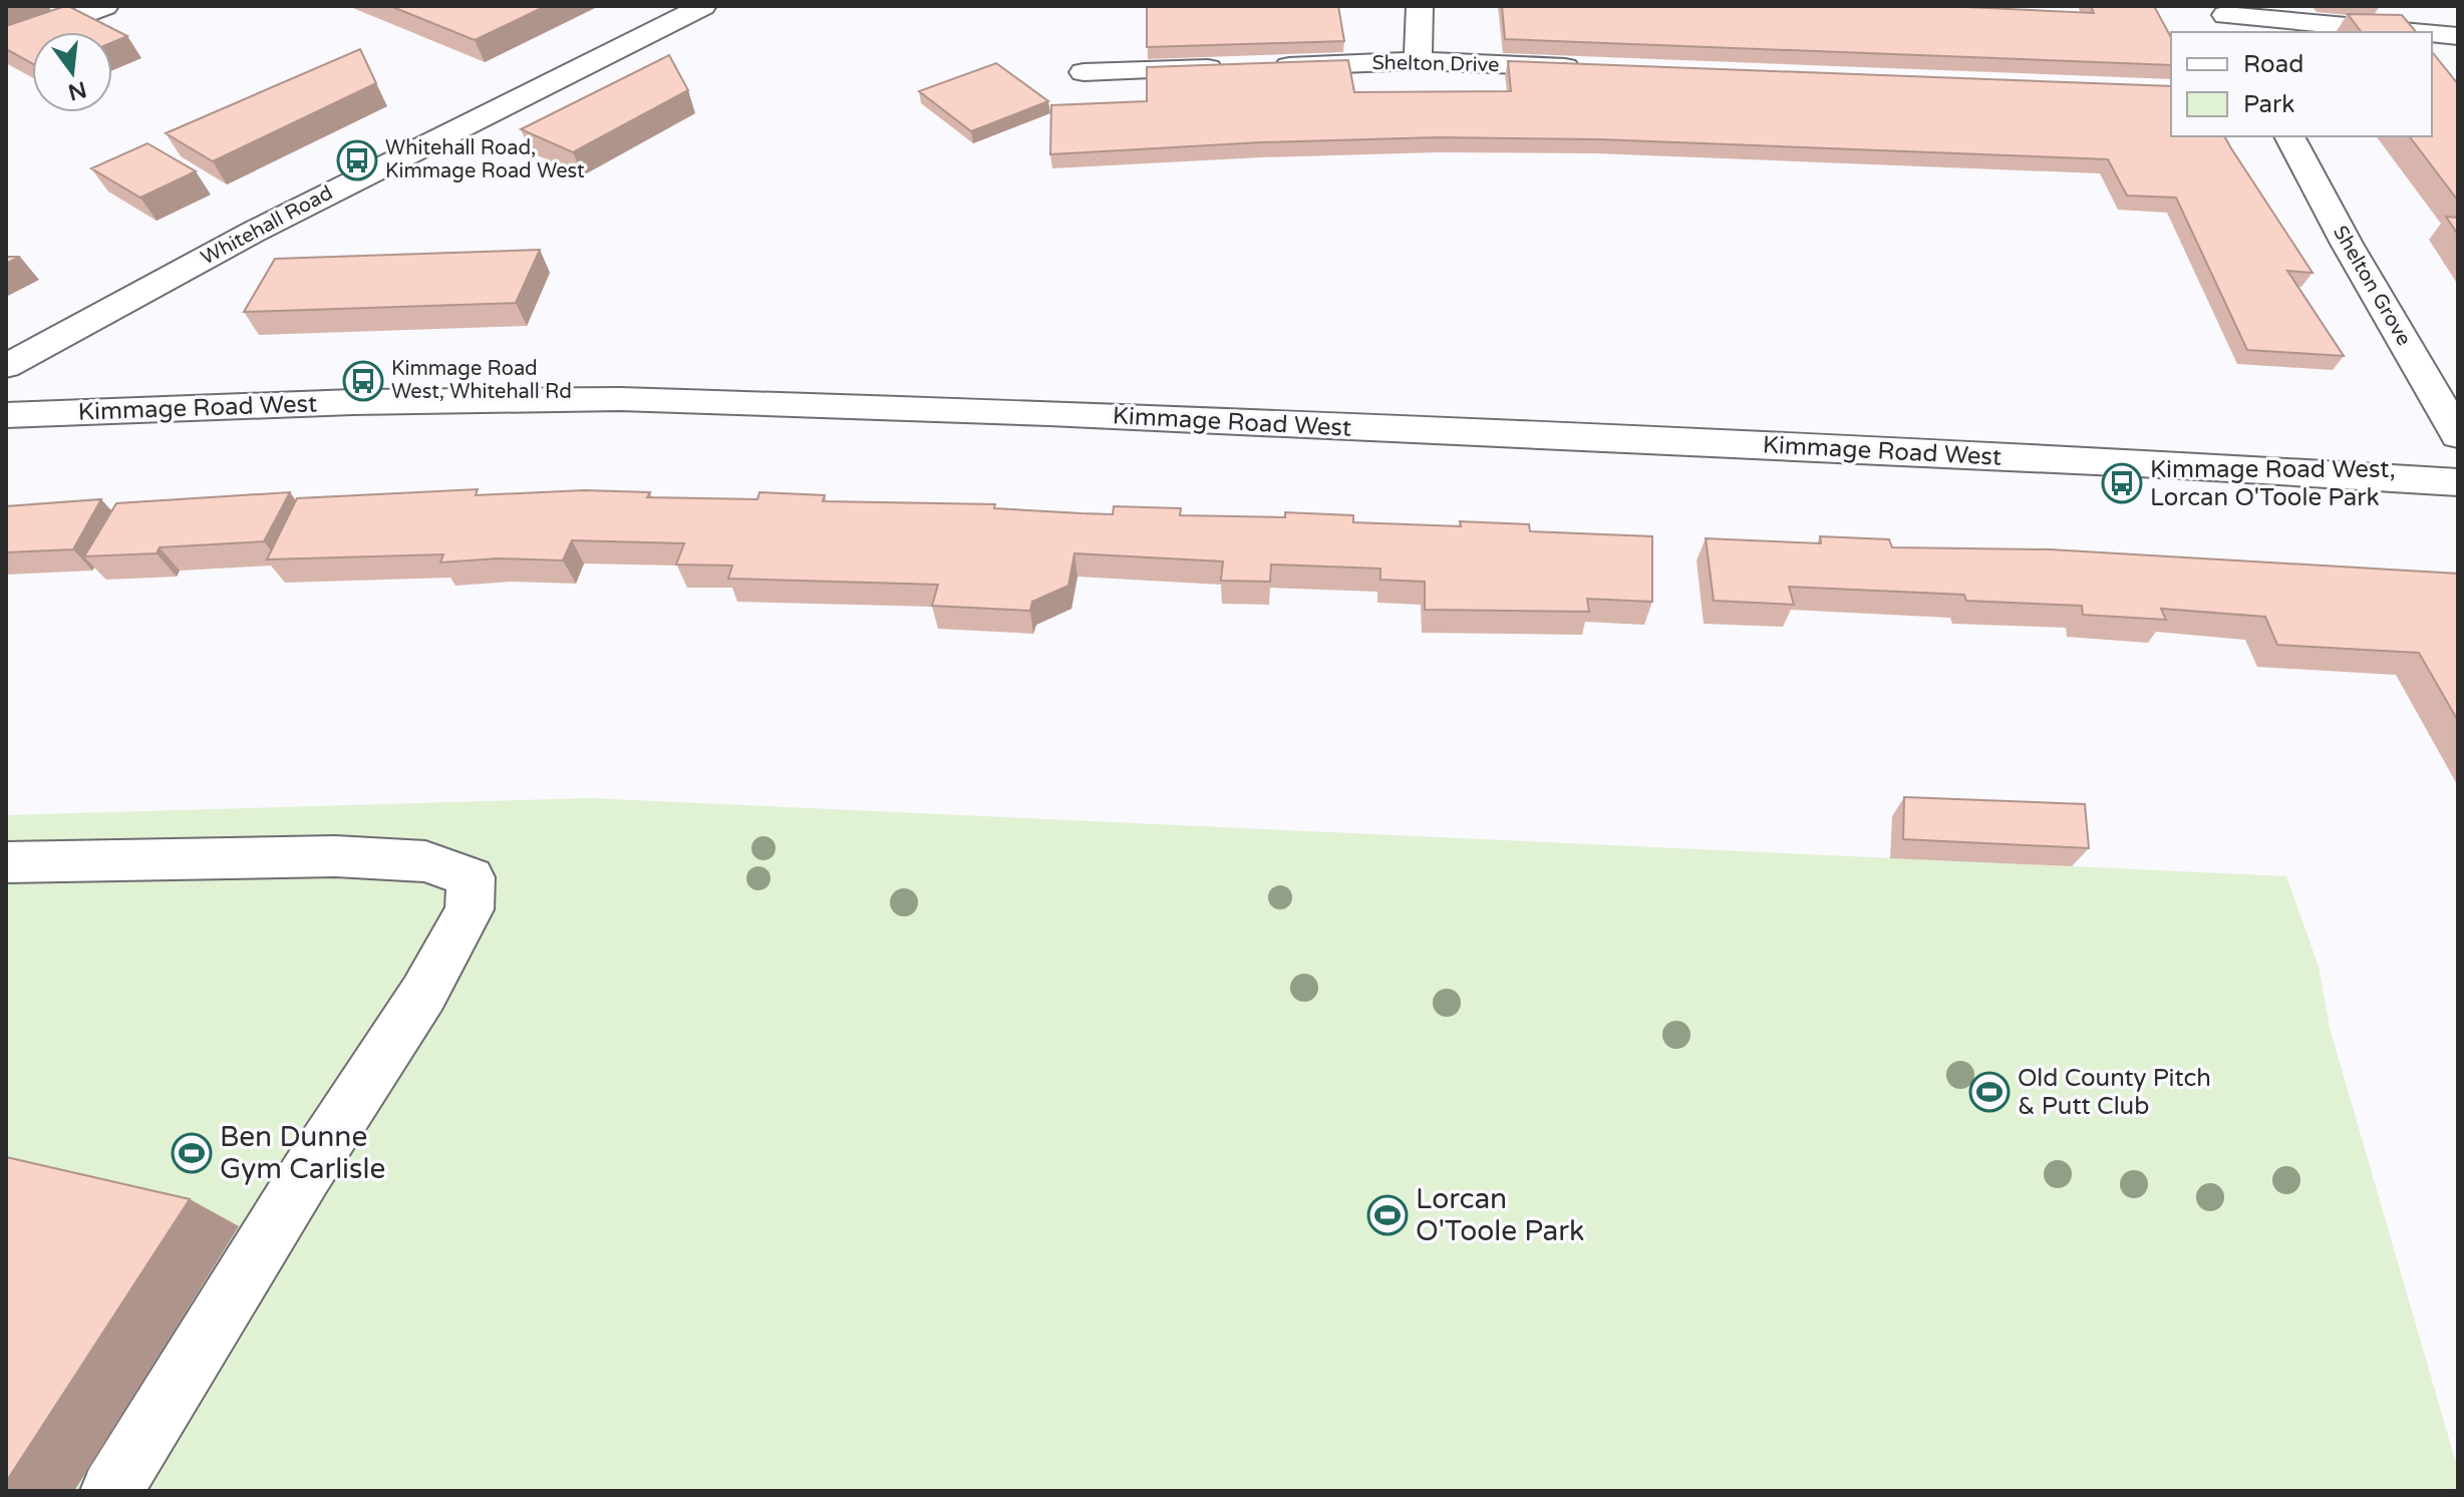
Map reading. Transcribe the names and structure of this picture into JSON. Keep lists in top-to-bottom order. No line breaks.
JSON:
{"streets":{"street":["Shelton Drive","Whitehall Road","Shelton Grove","Kimmage Road West"]},"places":{"bus stop":["Whitehall Road, Kimmage Road West","Kimmage Road West, Whitehall Rd","Kimmage Road West, Lorcan O'Toole Park"],"sports":["Old County Pitch & Putt Club","Ben Dunne Gym Carlisle","Lorcan O'Toole Park"]},"legend":["Road","Park"],"north":"bottom"}
